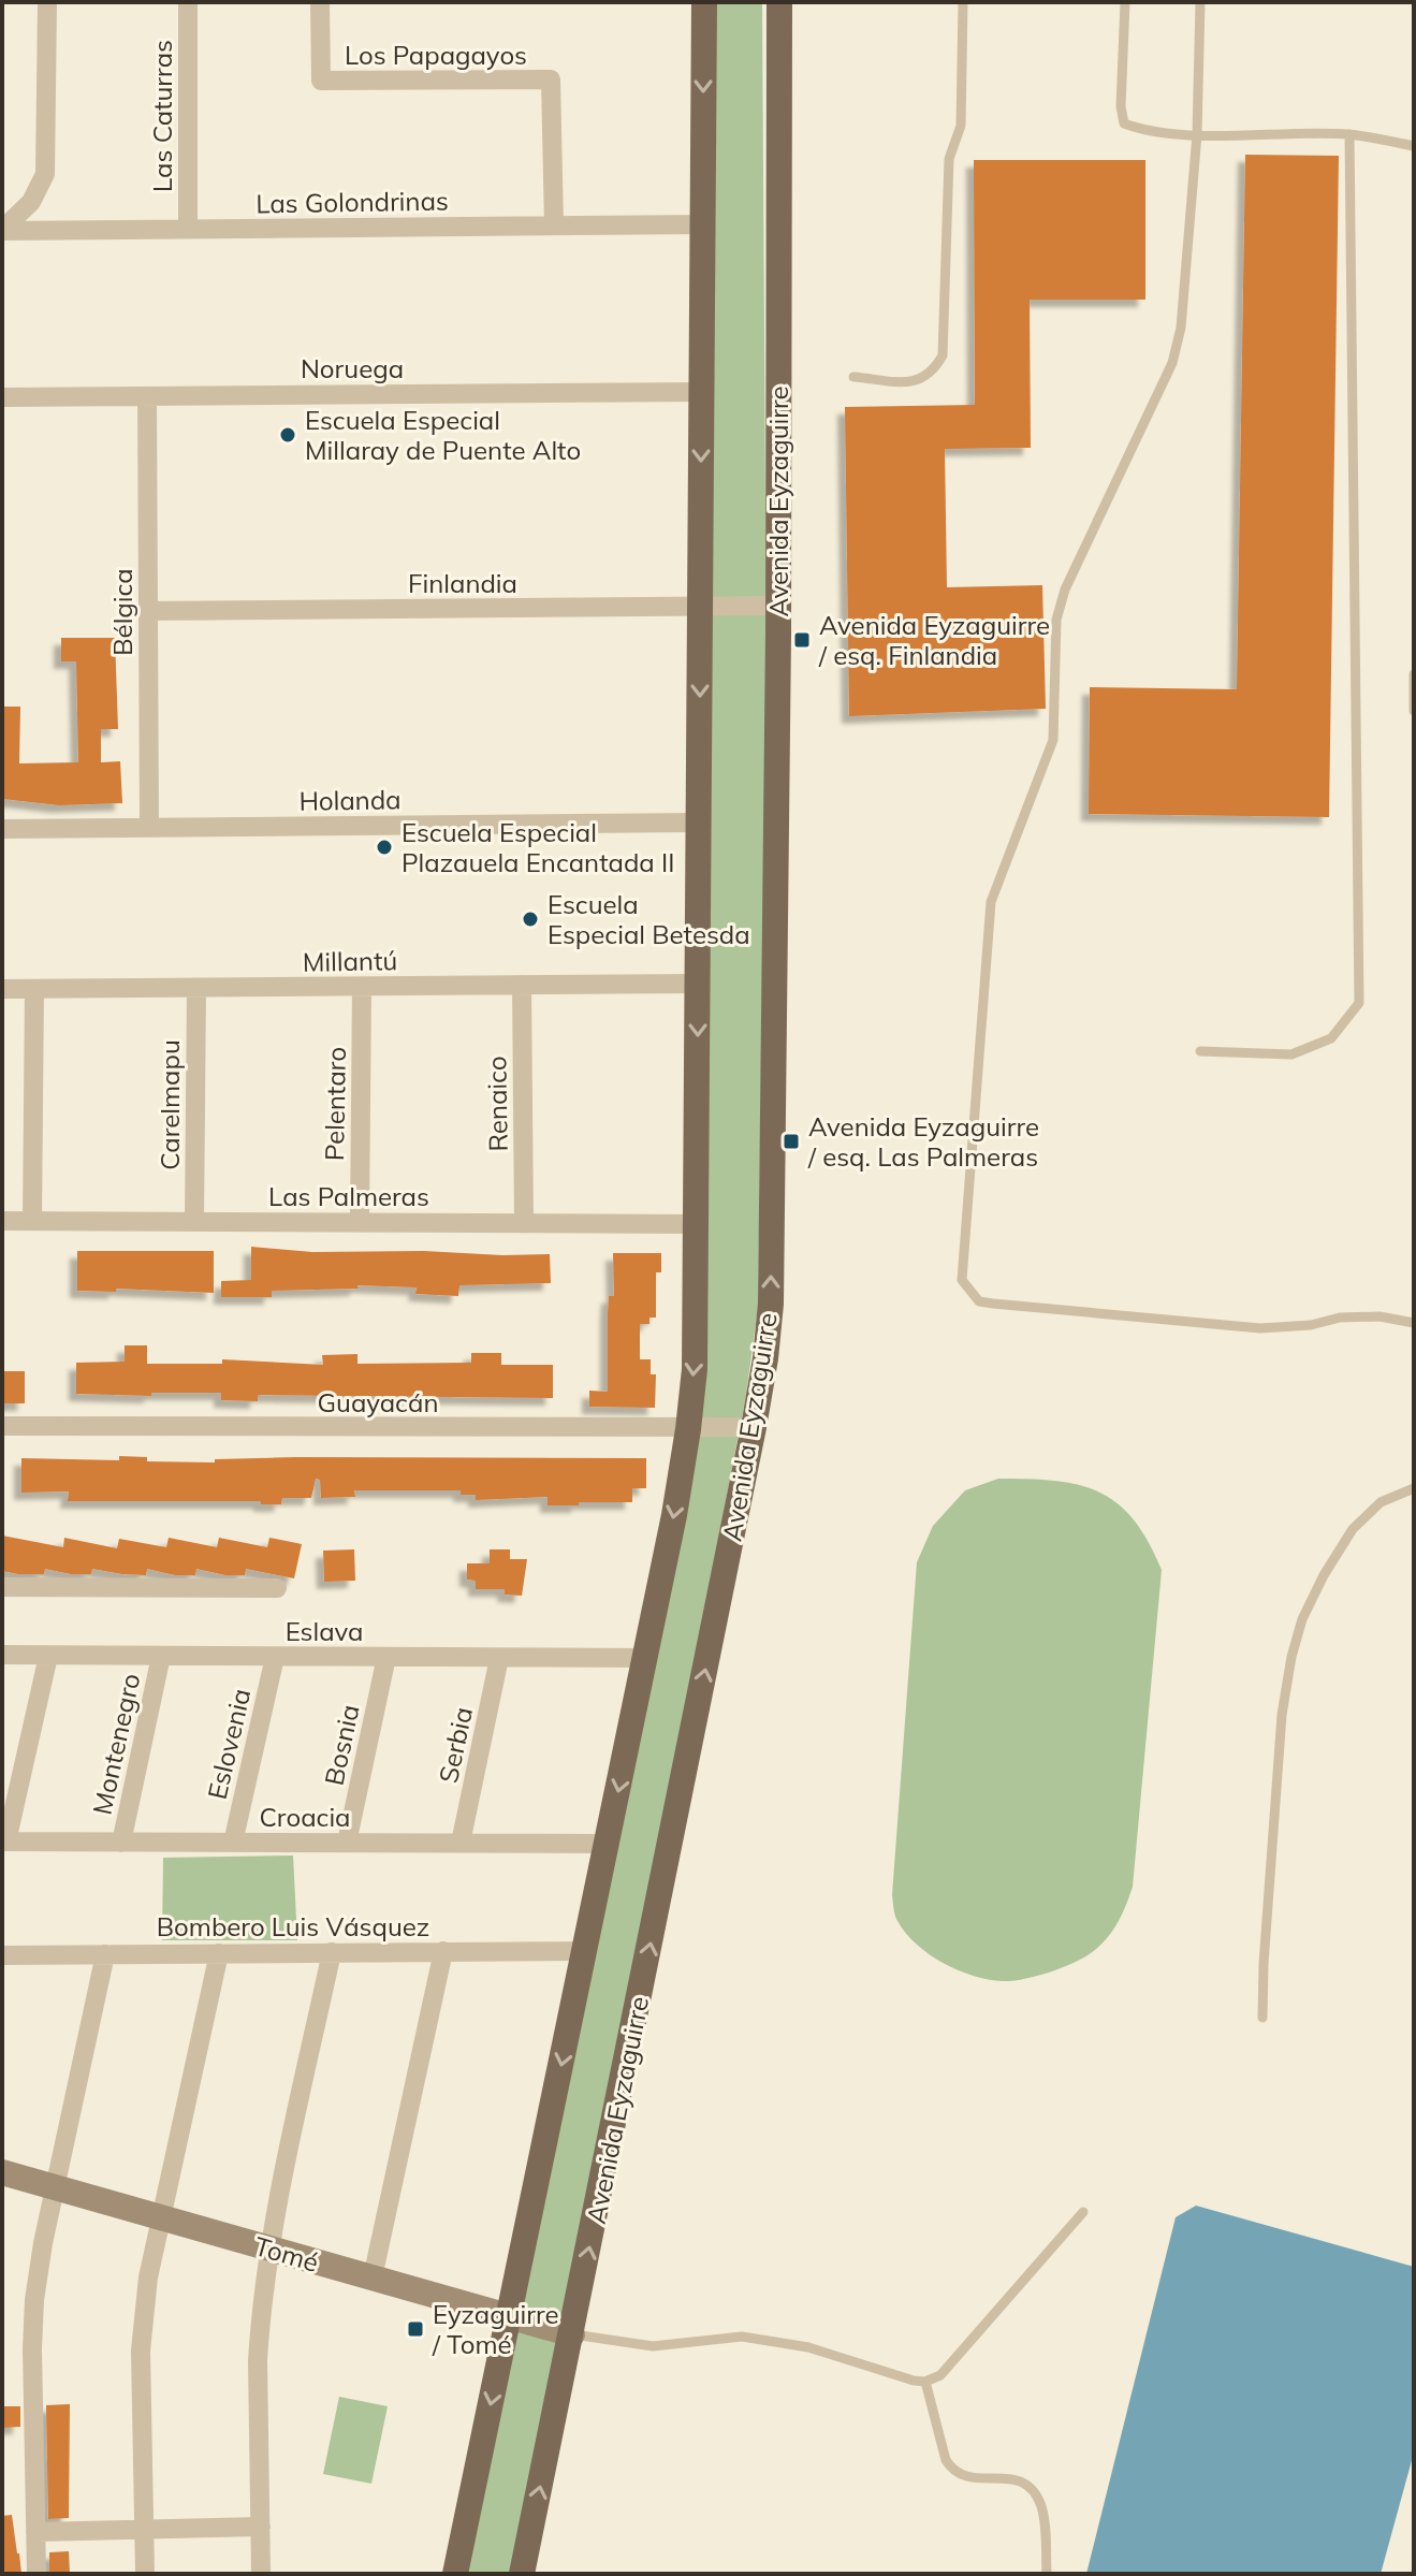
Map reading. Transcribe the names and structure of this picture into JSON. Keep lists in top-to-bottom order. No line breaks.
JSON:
{"streets":{"main road":["Avenida Eyzaguirre"],"street":["Los Papagayos","Las Caturras","Las Golondrinas","Noruega","Finlandia","Bélgica","Holanda","Millantú","Pelentaro","Renaico","Carelmapu","Las Palmeras","Guayacán","Eslava","Montenegro","Eslovenia","Bosnia","Serbia","Croacia","Bombero Luis Vásquez","Tomé"]},"crossings":[["Los Papagayos","Las Golondrinas"],["Las Caturras","Las Golondrinas"],["Noruega","Bélgica"],["Avenida Eyzaguirre","Finlandia"],["Avenida Eyzaguirre","Guayacán"],["Avenida Eyzaguirre","Tomé"],["Finlandia","Bélgica"],["Bélgica","Holanda"],["Millantú","Pelentaro"],["Millantú","Renaico"],["Millantú","Carelmapu"],["Pelentaro","Las Palmeras"],["Renaico","Las Palmeras"],["Carelmapu","Las Palmeras"],["Eslava","Montenegro"],["Eslava","Eslovenia"],["Eslava","Bosnia"],["Eslava","Serbia"],["Montenegro","Croacia"],["Eslovenia","Croacia"],["Bosnia","Croacia"],["Serbia","Croacia"]],"places":{"other":["Escuela Especial Millaray de Puente Alto","Escuela Especial Plazauela Encantada II","Escuela Especial Betesda"],"transit":["Avenida Eyzaguirre / esq. Finlandia","Avenida Eyzaguirre / esq. Las Palmeras","Eyzaguirre / Tomé"]}}
